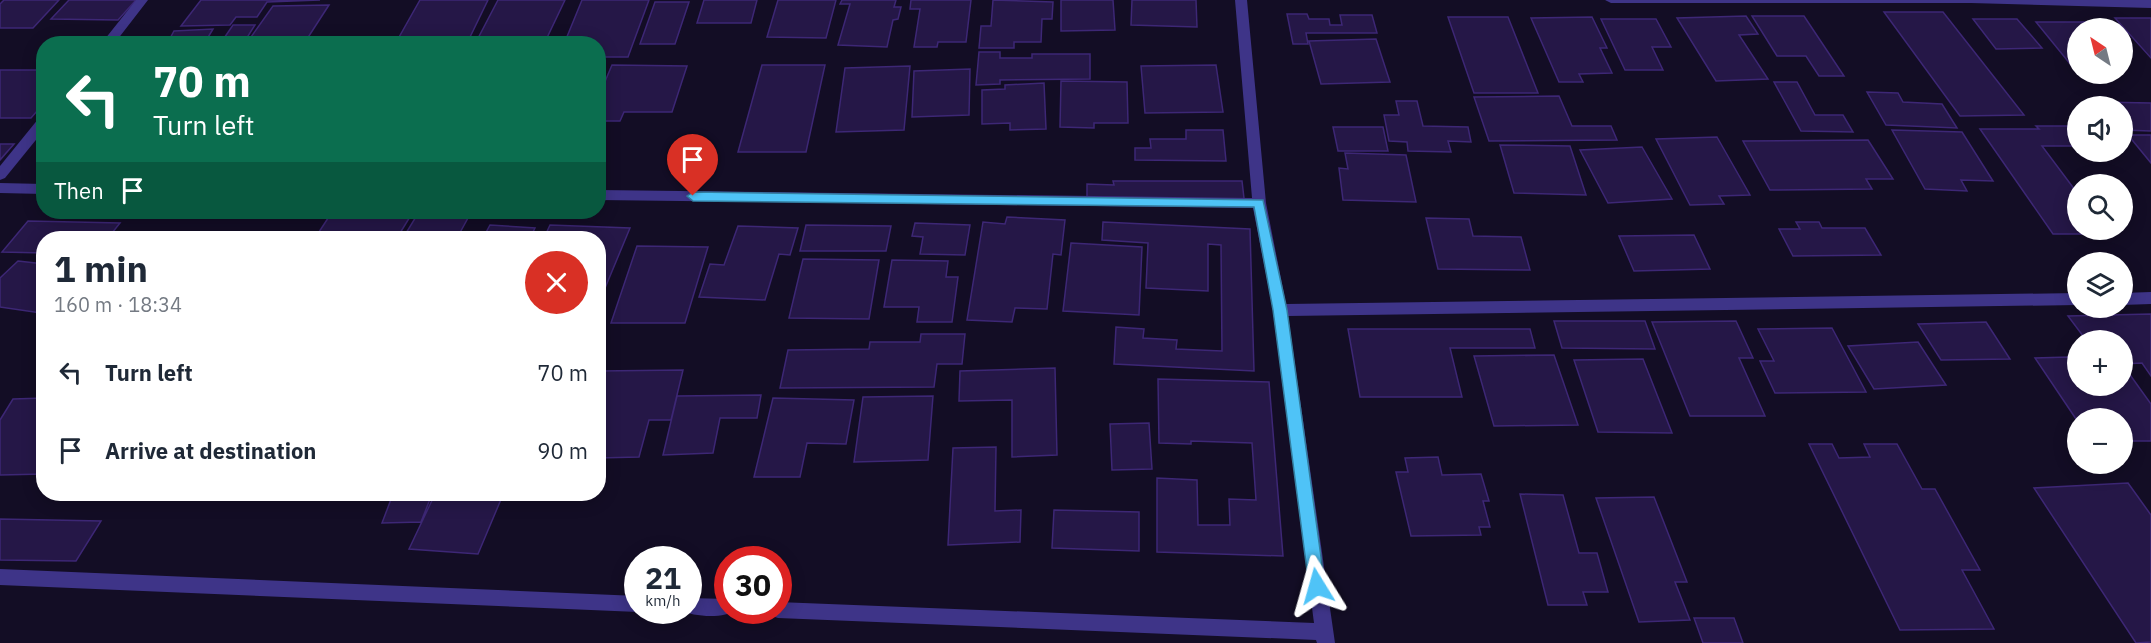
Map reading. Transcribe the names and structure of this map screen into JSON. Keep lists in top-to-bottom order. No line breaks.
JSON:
{"north":"top left","page":{"map_buttons":["+","−"],"turn":["70 m","Turn left"],"then":"Then","heading":["1 min","160 m · 18:34"],"list":[{"name":"Turn left","value":"70 m"},{"name":"Arrive at destination","value":"90 m"}],"speed":"21 km/h","limit":"30"}}
